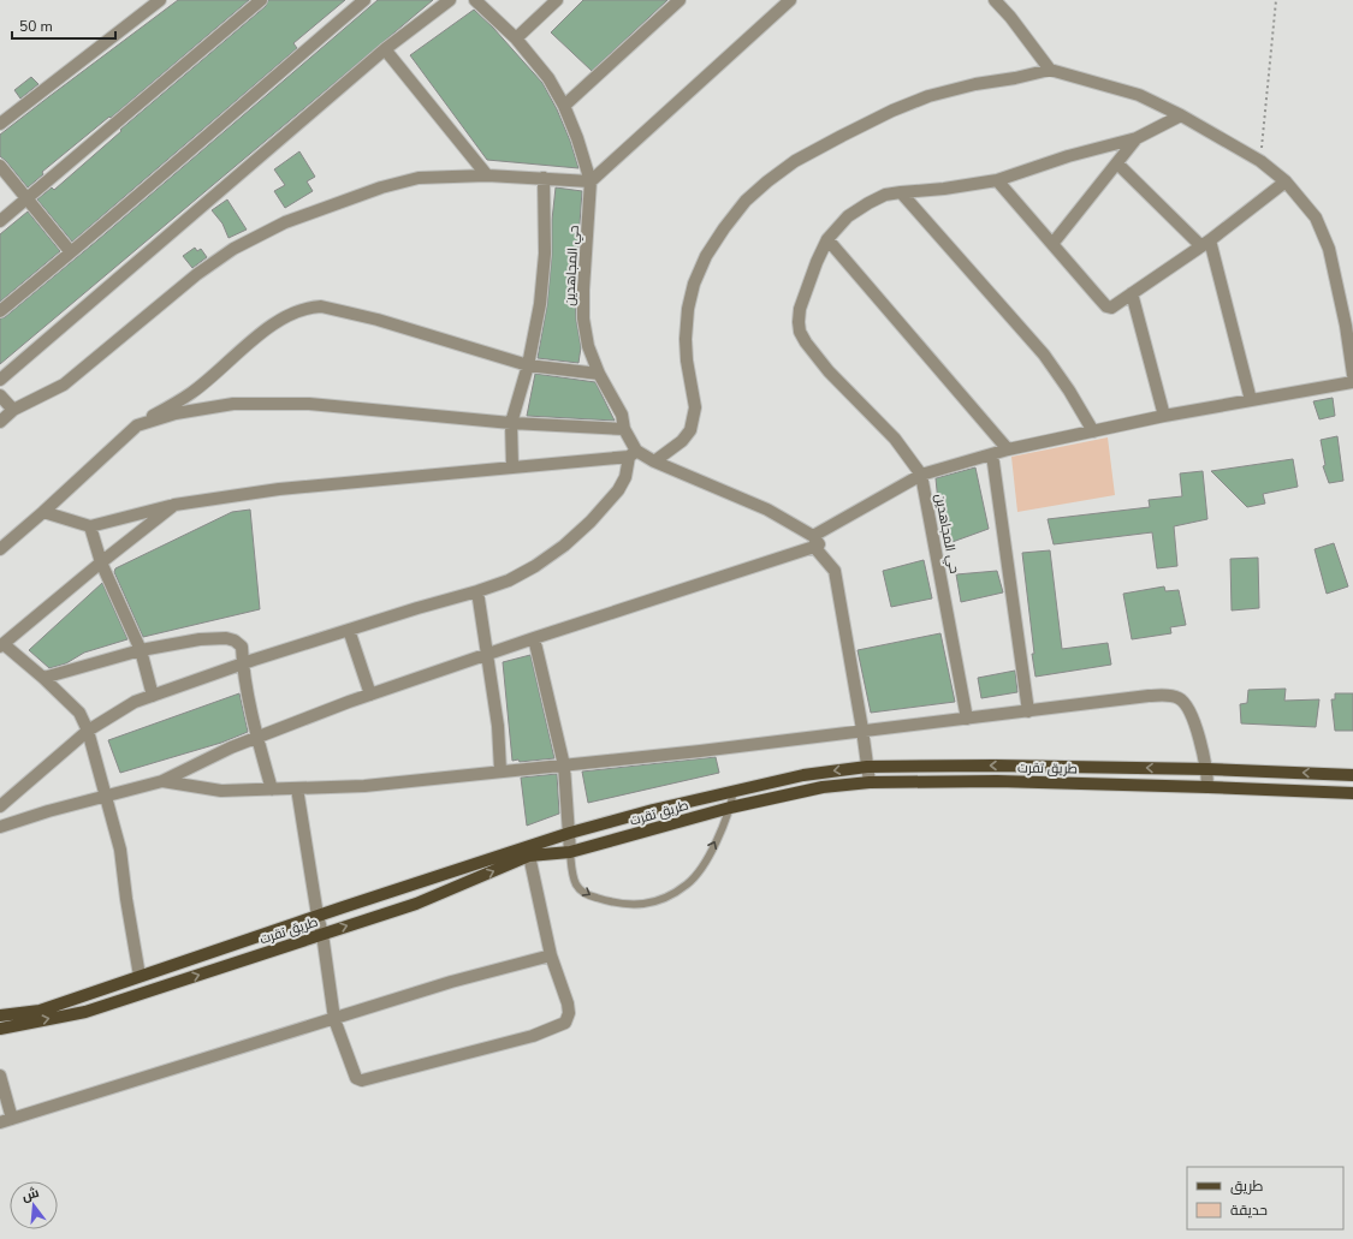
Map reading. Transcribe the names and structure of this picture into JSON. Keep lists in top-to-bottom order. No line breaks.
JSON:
{"streets":{"main road":["طريق تقرت"],"street":["حي المجاهدين"]},"crossings":[["حي المجاهدين","طريق تقرت"]],"legend":["طريق","حديقة"],"scale_bar":"50 m","north":"top"}
